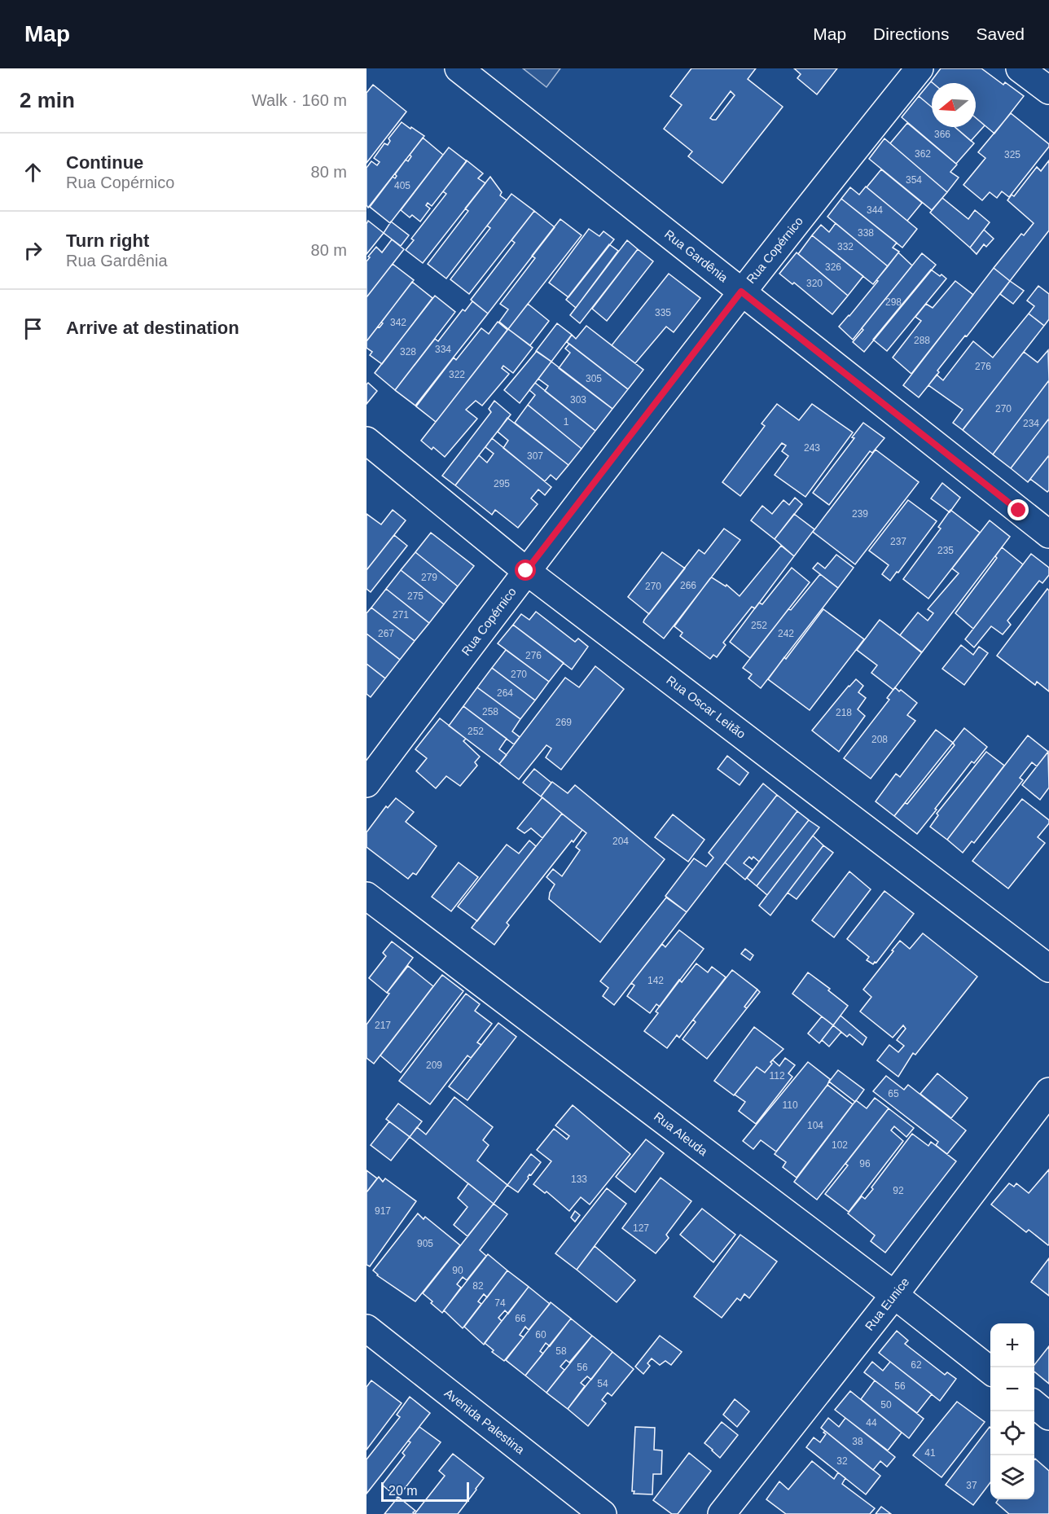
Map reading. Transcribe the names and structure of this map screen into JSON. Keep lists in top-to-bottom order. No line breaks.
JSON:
{"streets":{"street":["Rua Copérnico","Rua Gardênia","Rua Oscar Leitão","Rua Aleuda","Rua Eunice","Avenida Palestina"]},"crossings":[["Rua Copérnico","Rua Gardênia"],["Rua Copérnico","Rua Oscar Leitão"],["Rua Aleuda","Rua Eunice"]],"house_numbers":["366","362","325","354","405","344","338","332","326","320","298","335","342","288","334","328","276","322","305","303","270","1","234","243","307","295","239","237","235","279","266","270","275","271","252","267","242","276","270","264","258","218","269","252","208","204","142","217","209","112","65","110","104","102","96","133","92","917","127","905","90","82","74","66","60","58","62","56","54","56","50","44","38","41","32","37"],"scale_bar":"20 m","north":"left","page":{"header":"Map","nav":["Map","Directions","Saved"],"heading":["2 min","Walk · 160 m"],"list":[["Continue","Rua Copérnico","80 m"],["Turn right","Rua Gardênia","80 m"],"Arrive at destination"],"map_buttons":["+","−"],"scale":"20 m"}}
